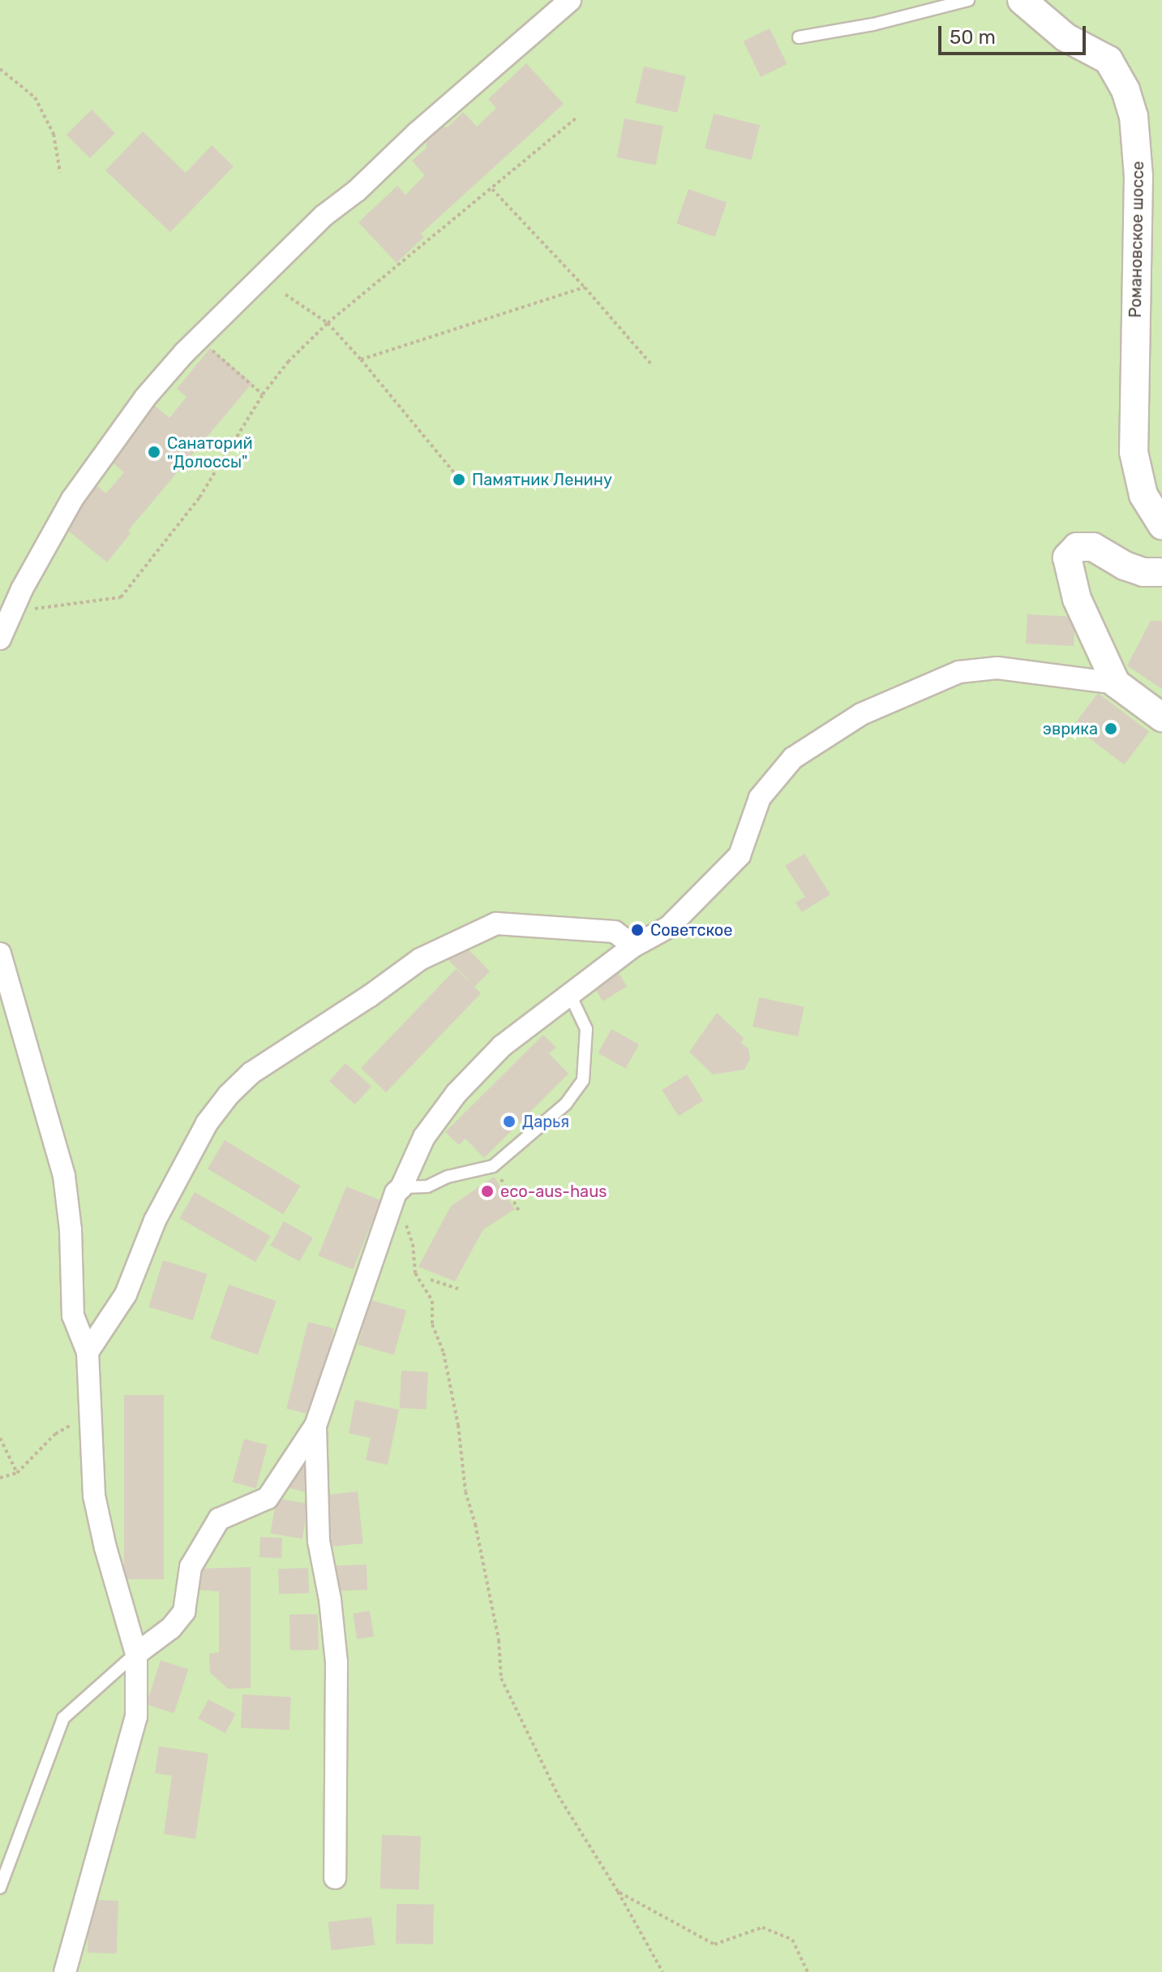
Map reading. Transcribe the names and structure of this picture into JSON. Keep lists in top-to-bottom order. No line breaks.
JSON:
{"streets":{"street":["Романовское шоссе"]},"places":["Санаторий \"Долоссы\"","Памятник Ленину","эврика","Советское","Дарья","eco-aus-haus"],"scale_bar":"50 m"}
